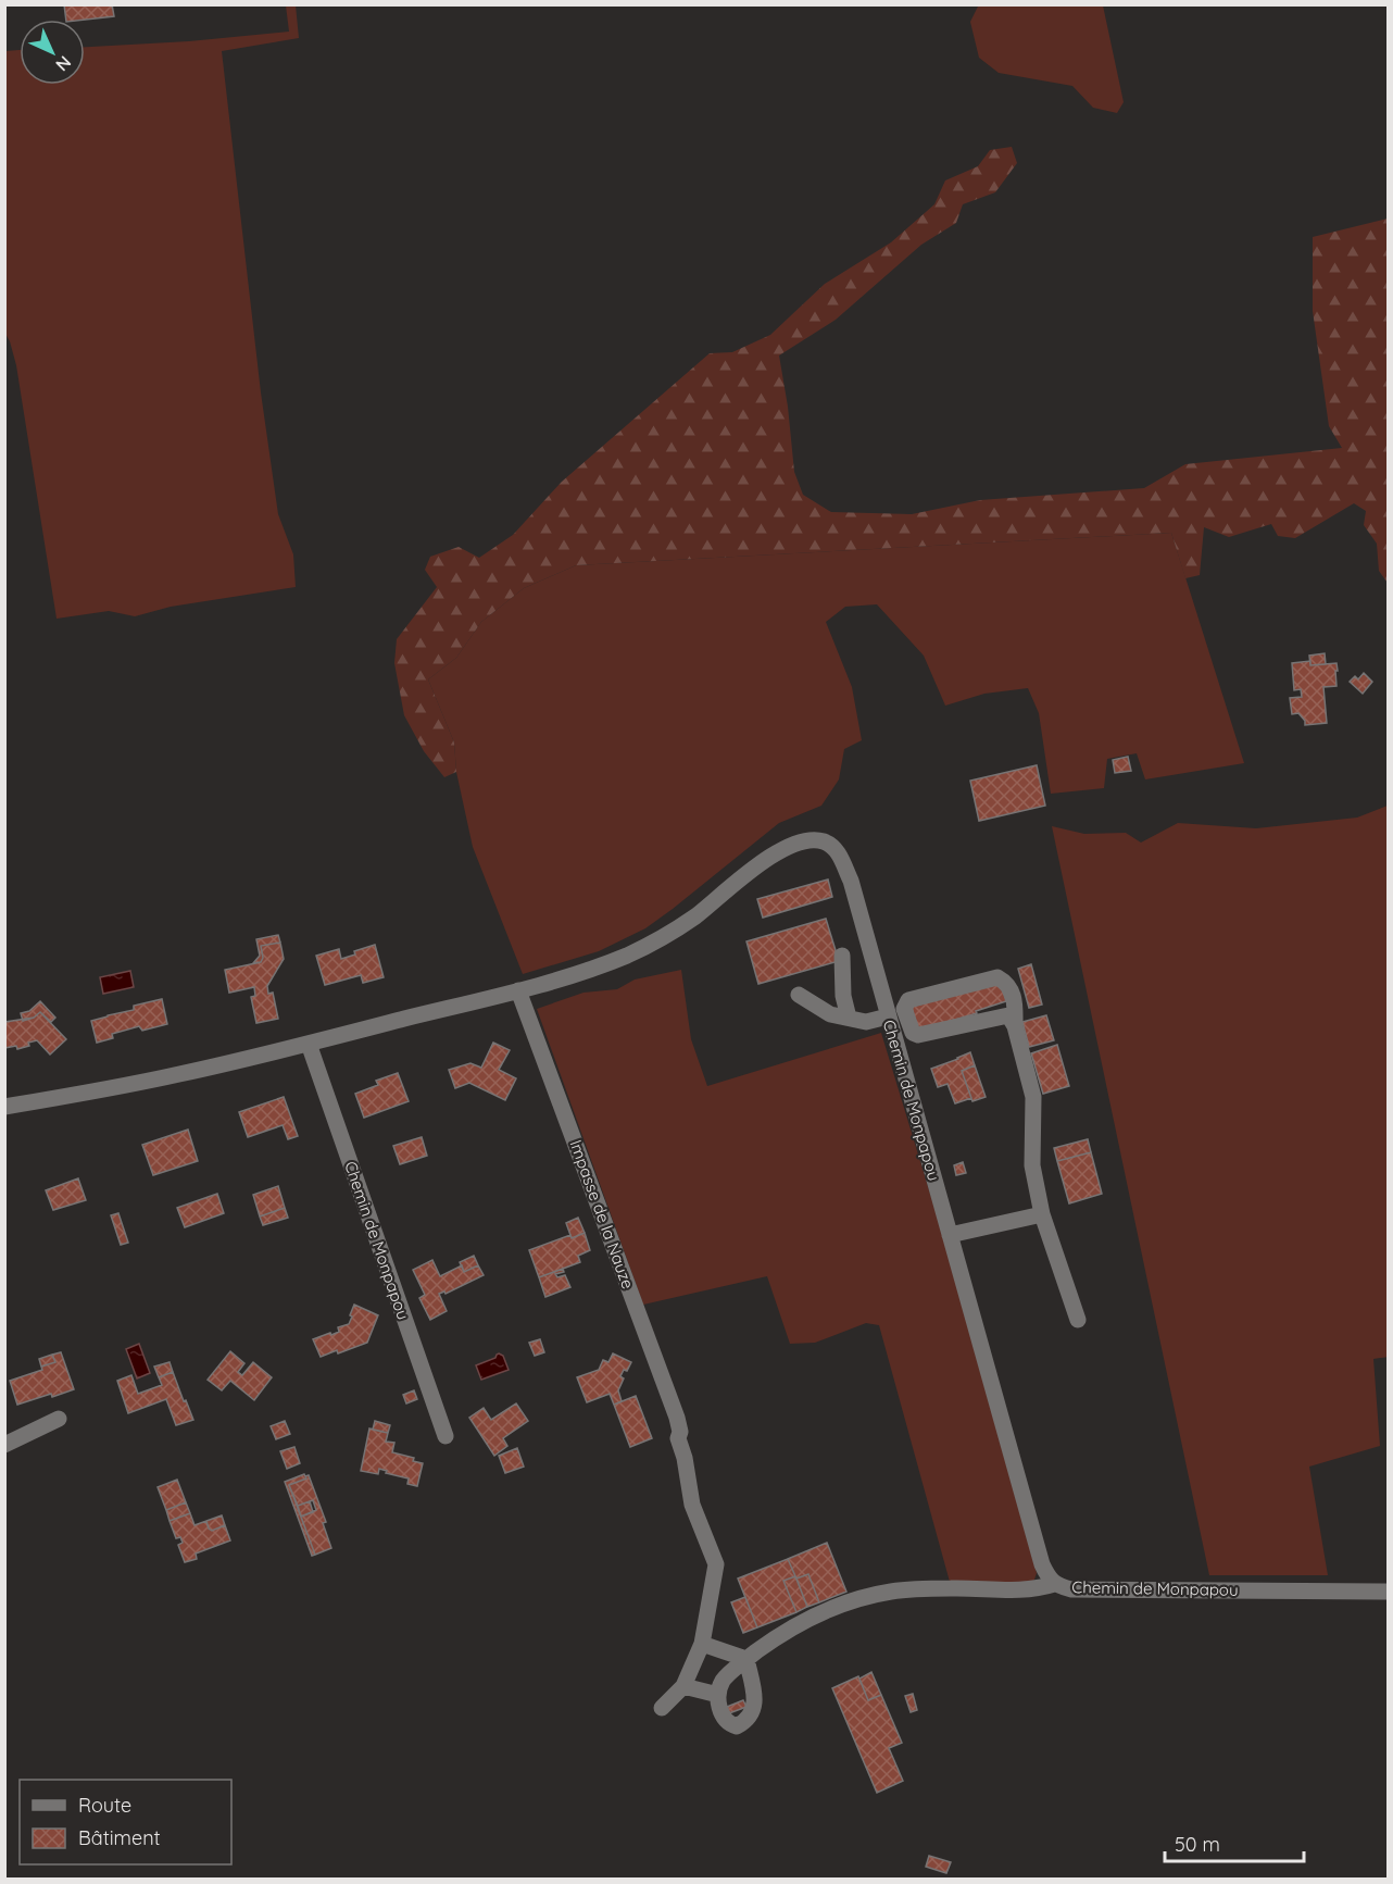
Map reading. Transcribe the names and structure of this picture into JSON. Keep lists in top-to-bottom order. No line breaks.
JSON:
{"streets":{"street":["Chemin de Monpapou","Impasse de la Nauze"]},"crossings":[["Chemin de Monpapou","Impasse de la Nauze"]],"legend":["Route","Bâtiment"],"scale_bar":"50 m","north":"bottom right"}
